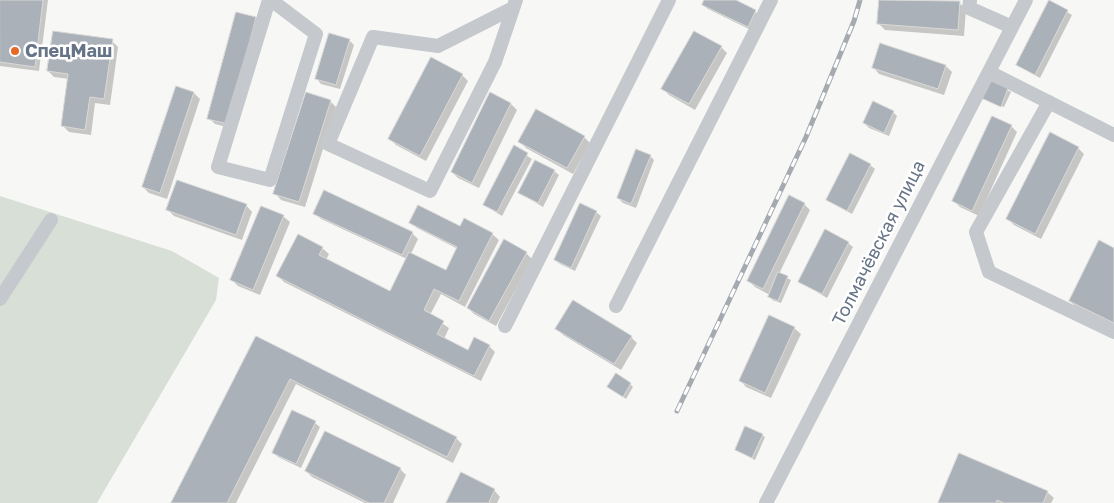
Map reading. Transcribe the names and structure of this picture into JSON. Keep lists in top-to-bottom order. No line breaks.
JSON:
{"streets":{"street":["Толмачёвская улица"]},"places":["СпецМаш"]}
